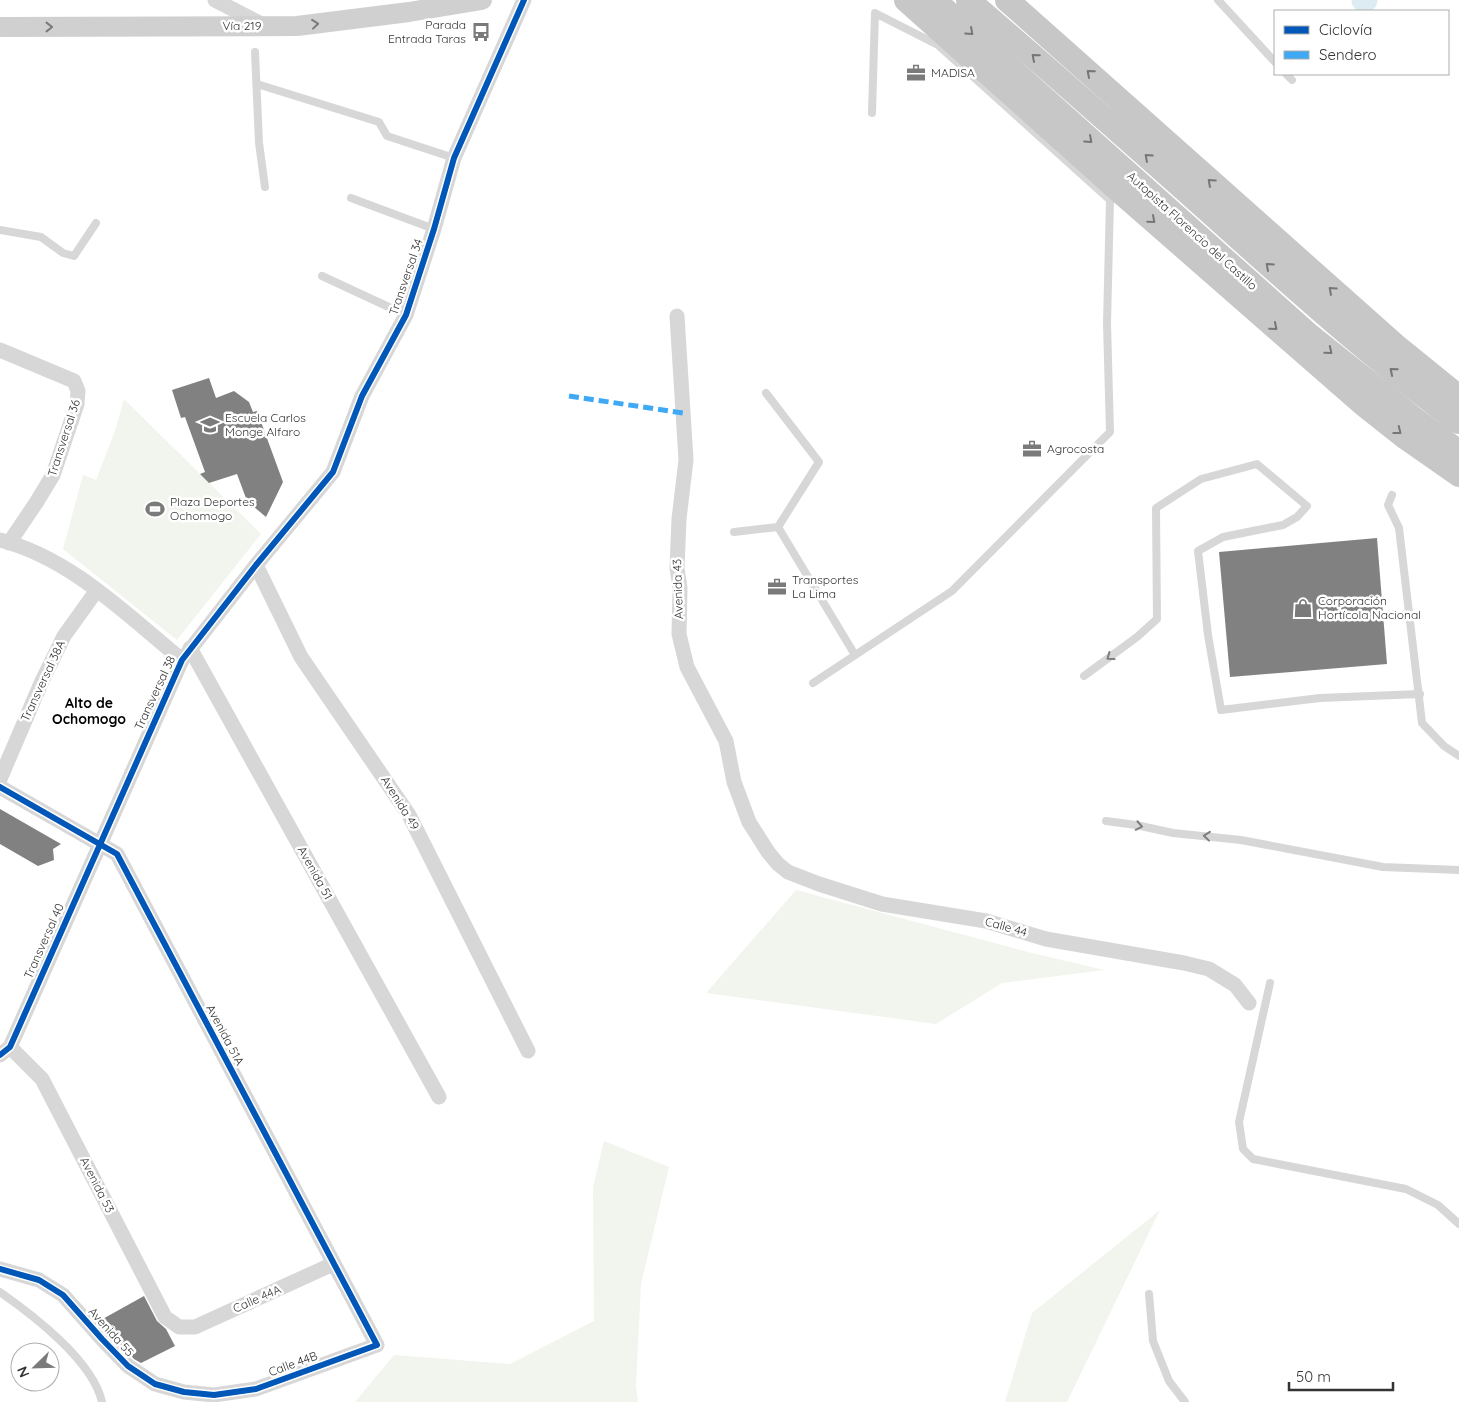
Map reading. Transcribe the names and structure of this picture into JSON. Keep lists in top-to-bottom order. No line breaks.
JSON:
{"streets":{"highway":["Autopista Florencio del Castillo"],"main road":["Vía 219"],"street":["Transversal 34","Transversal 36","Avenida 43","Transversal 38A","Transversal 38","Avenida 49","Avenida 51","Calle 44","Transversal 40","Avenida 51A","Avenida 53","Calle 44A","Avenida 55","Calle 44B"]},"crossings":[["Transversal 34","Transversal 38"],["Transversal 34","Avenida 49"],["Transversal 36","Avenida 51"],["Avenida 43","Calle 44"],["Transversal 38A","Avenida 51"],["Transversal 38","Avenida 49"],["Transversal 38","Avenida 51"],["Transversal 38","Transversal 40"],["Transversal 38","Avenida 51A"],["Transversal 40","Avenida 51A"],["Transversal 40","Avenida 53"],["Avenida 51A","Calle 44A"],["Avenida 51A","Calle 44B"],["Avenida 53","Calle 44A"],["Avenida 55","Calle 44B"]],"one_way":["Vía 219"],"districts":["Alto de Ochomogo"],"places":{"bus stop":["Parada Entrada Taras"],"office":["MADISA","Agrocosta","Transportes La Lima"],"school or university":["Escuela Carlos Monge Alfaro"],"sports":["Plaza Deportes Ochomogo"],"shop":["Corporación Hortícola Nacional"]},"legend":["Ciclovía","Sendero"],"scale_bar":"50 m","north":"bottom left"}
